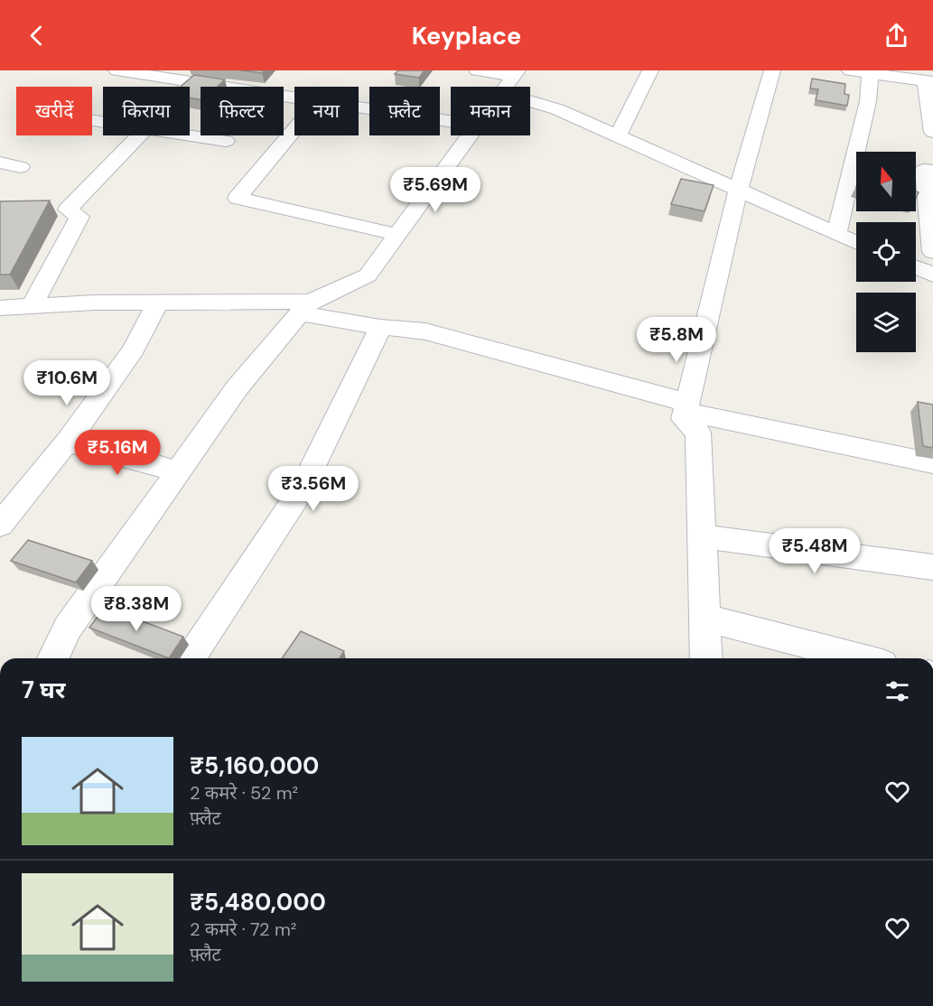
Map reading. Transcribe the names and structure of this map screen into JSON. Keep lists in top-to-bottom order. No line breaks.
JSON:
{"north":"top","page":{"header":"Keyplace","chip":["खरीदें","किराया","फ़िल्टर","नया","फ़्लैट","मकान"],"price":["₹5.69M","₹5.8M","₹10.6M","₹5.16M","₹3.56M","₹5.48M","₹8.38M"],"heading":"7 घर","list":[{"name":"₹5,160,000","note":"2 कमरे · 52 m² · फ़्लैट"},{"name":"₹5,480,000","note":"2 कमरे · 72 m² · फ़्लैट"}]}}
